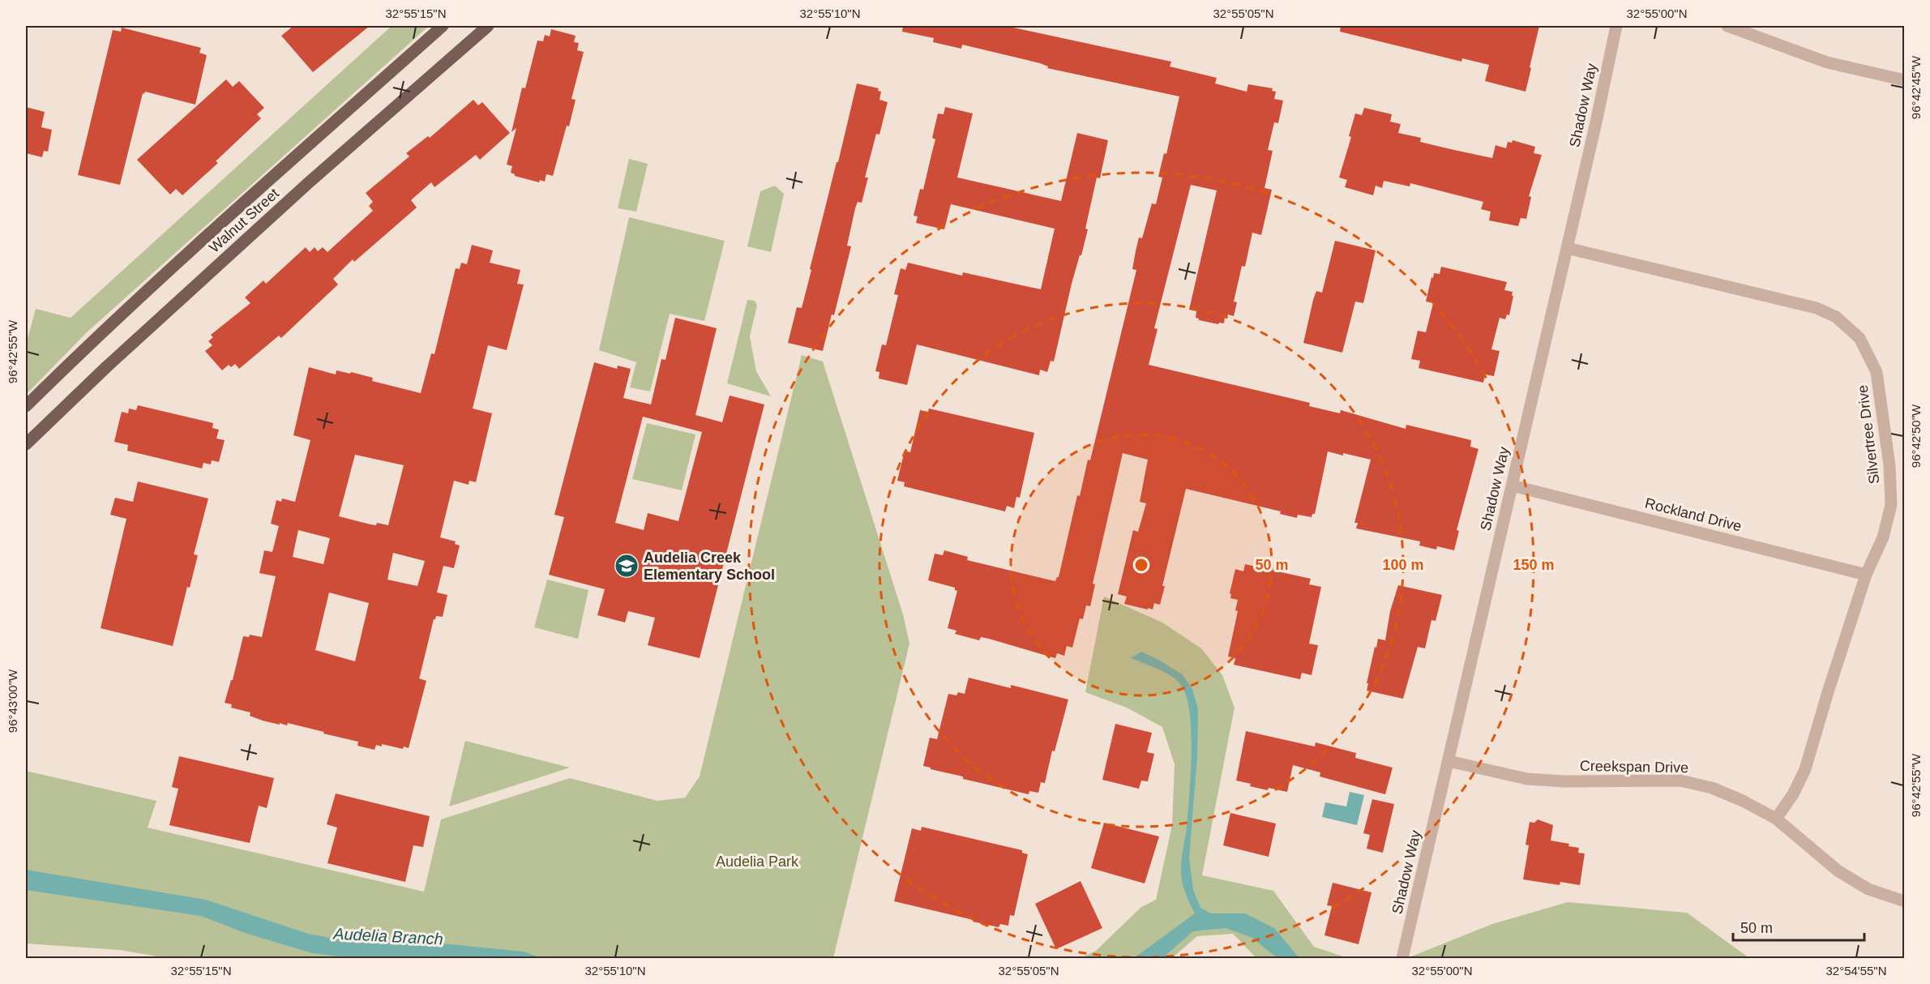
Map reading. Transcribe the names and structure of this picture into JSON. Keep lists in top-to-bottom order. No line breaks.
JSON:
{"streets":{"main road":["Walnut Street"],"street":["Shadow Way","Silvertree Drive","Rockland Drive","Creekspan Drive"]},"crossings":[["Shadow Way","Silvertree Drive"],["Shadow Way","Rockland Drive"],["Shadow Way","Creekspan Drive"],["Silvertree Drive","Rockland Drive"],["Silvertree Drive","Creekspan Drive"]],"water":["Audelia Branch"],"parks":["Audelia Park"],"places":{"school or university":["Audelia Creek Elementary School"]},"scale_bar":"50 m","coordinates":["32°55'15\"N","32°55'10\"N","32°55'05\"N","32°55'00\"N","96°42'45\"W","96°42'55\"W","96°42'50\"W","96°43'00\"W","32°54'55\"N"],"rings":["50 m","100 m","150 m"]}
